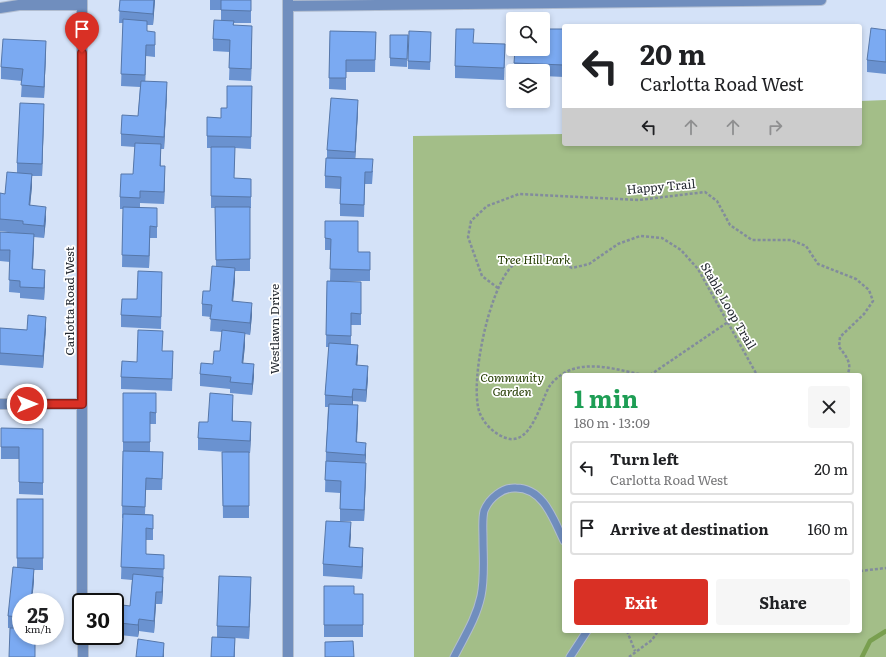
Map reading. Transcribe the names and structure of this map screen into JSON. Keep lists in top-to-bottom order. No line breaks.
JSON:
{"streets":{"street":["Carlotta Road West","Westlawn Drive"],"path":["Happy Trail","Stable Loop Trail"]},"crossings":[["Happy Trail","Stable Loop Trail"]],"parks":["Tree Hill Park","Community Garden"],"page":{"turn":["20 m","Carlotta Road West"],"heading":["1 min","180 m · 13:09"],"list":[{"name":"Turn left","note":"Carlotta Road West","value":"20 m"},{"name":"Arrive at destination","value":"160 m"}],"buttons":["Exit","Share"],"speed":"25 km/h","limit":"30"}}
